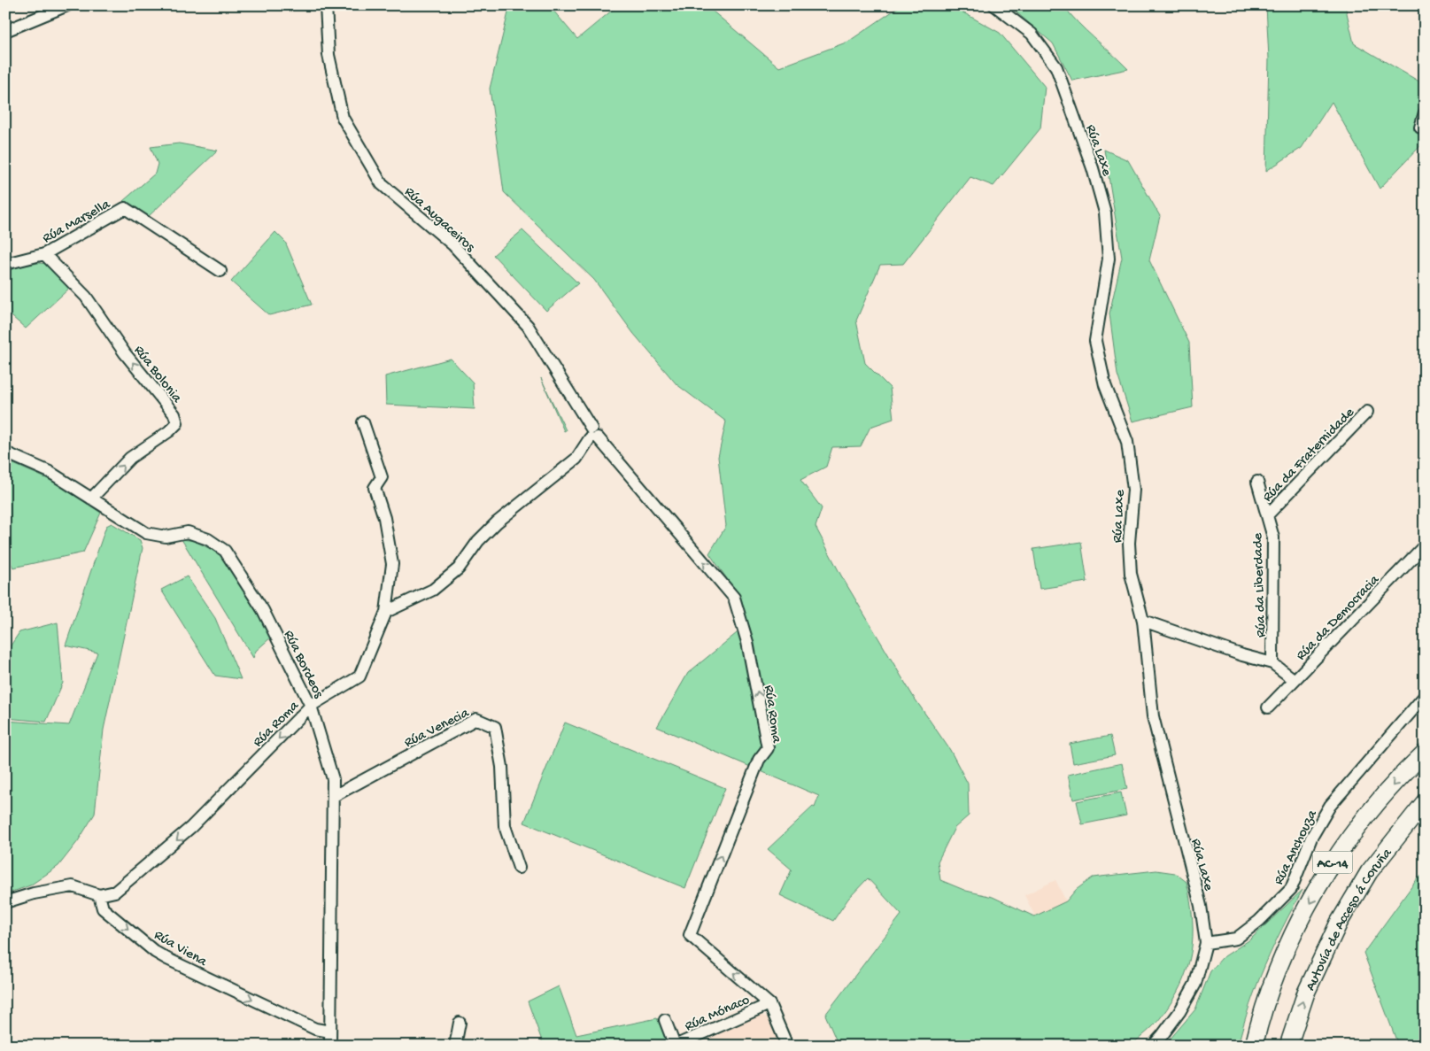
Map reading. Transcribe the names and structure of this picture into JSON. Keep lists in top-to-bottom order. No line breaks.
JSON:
{"streets":{"highway":["AC-14","Autovía de Acceso á Coruña"],"street":["Rúa Laxe","Rúa Augaceiros","Rúa Marsella","Rúa Bolonia","Rúa da Fraternidade","Rúa da Liberdade","Rúa da Democracia","Rúa Bordeos","Rúa Roma","Rúa Venecia","Rúa Anchouza","Rúa Viena","Rúa Mónaco"]},"crossings":[["Rúa Laxe","Rúa Anchouza"],["Rúa Augaceiros","Rúa Roma"],["Rúa Marsella","Rúa Bolonia"],["Rúa Bolonia","Rúa Bordeos"],["Rúa da Fraternidade","Rúa da Liberdade"],["Rúa Bordeos","Rúa Roma"],["Rúa Bordeos","Rúa Venecia"],["Rúa Bordeos","Rúa Viena"],["Rúa Roma","Rúa Viena"],["Rúa Roma","Rúa Mónaco"]],"one_way":["Rúa Viena"]}
